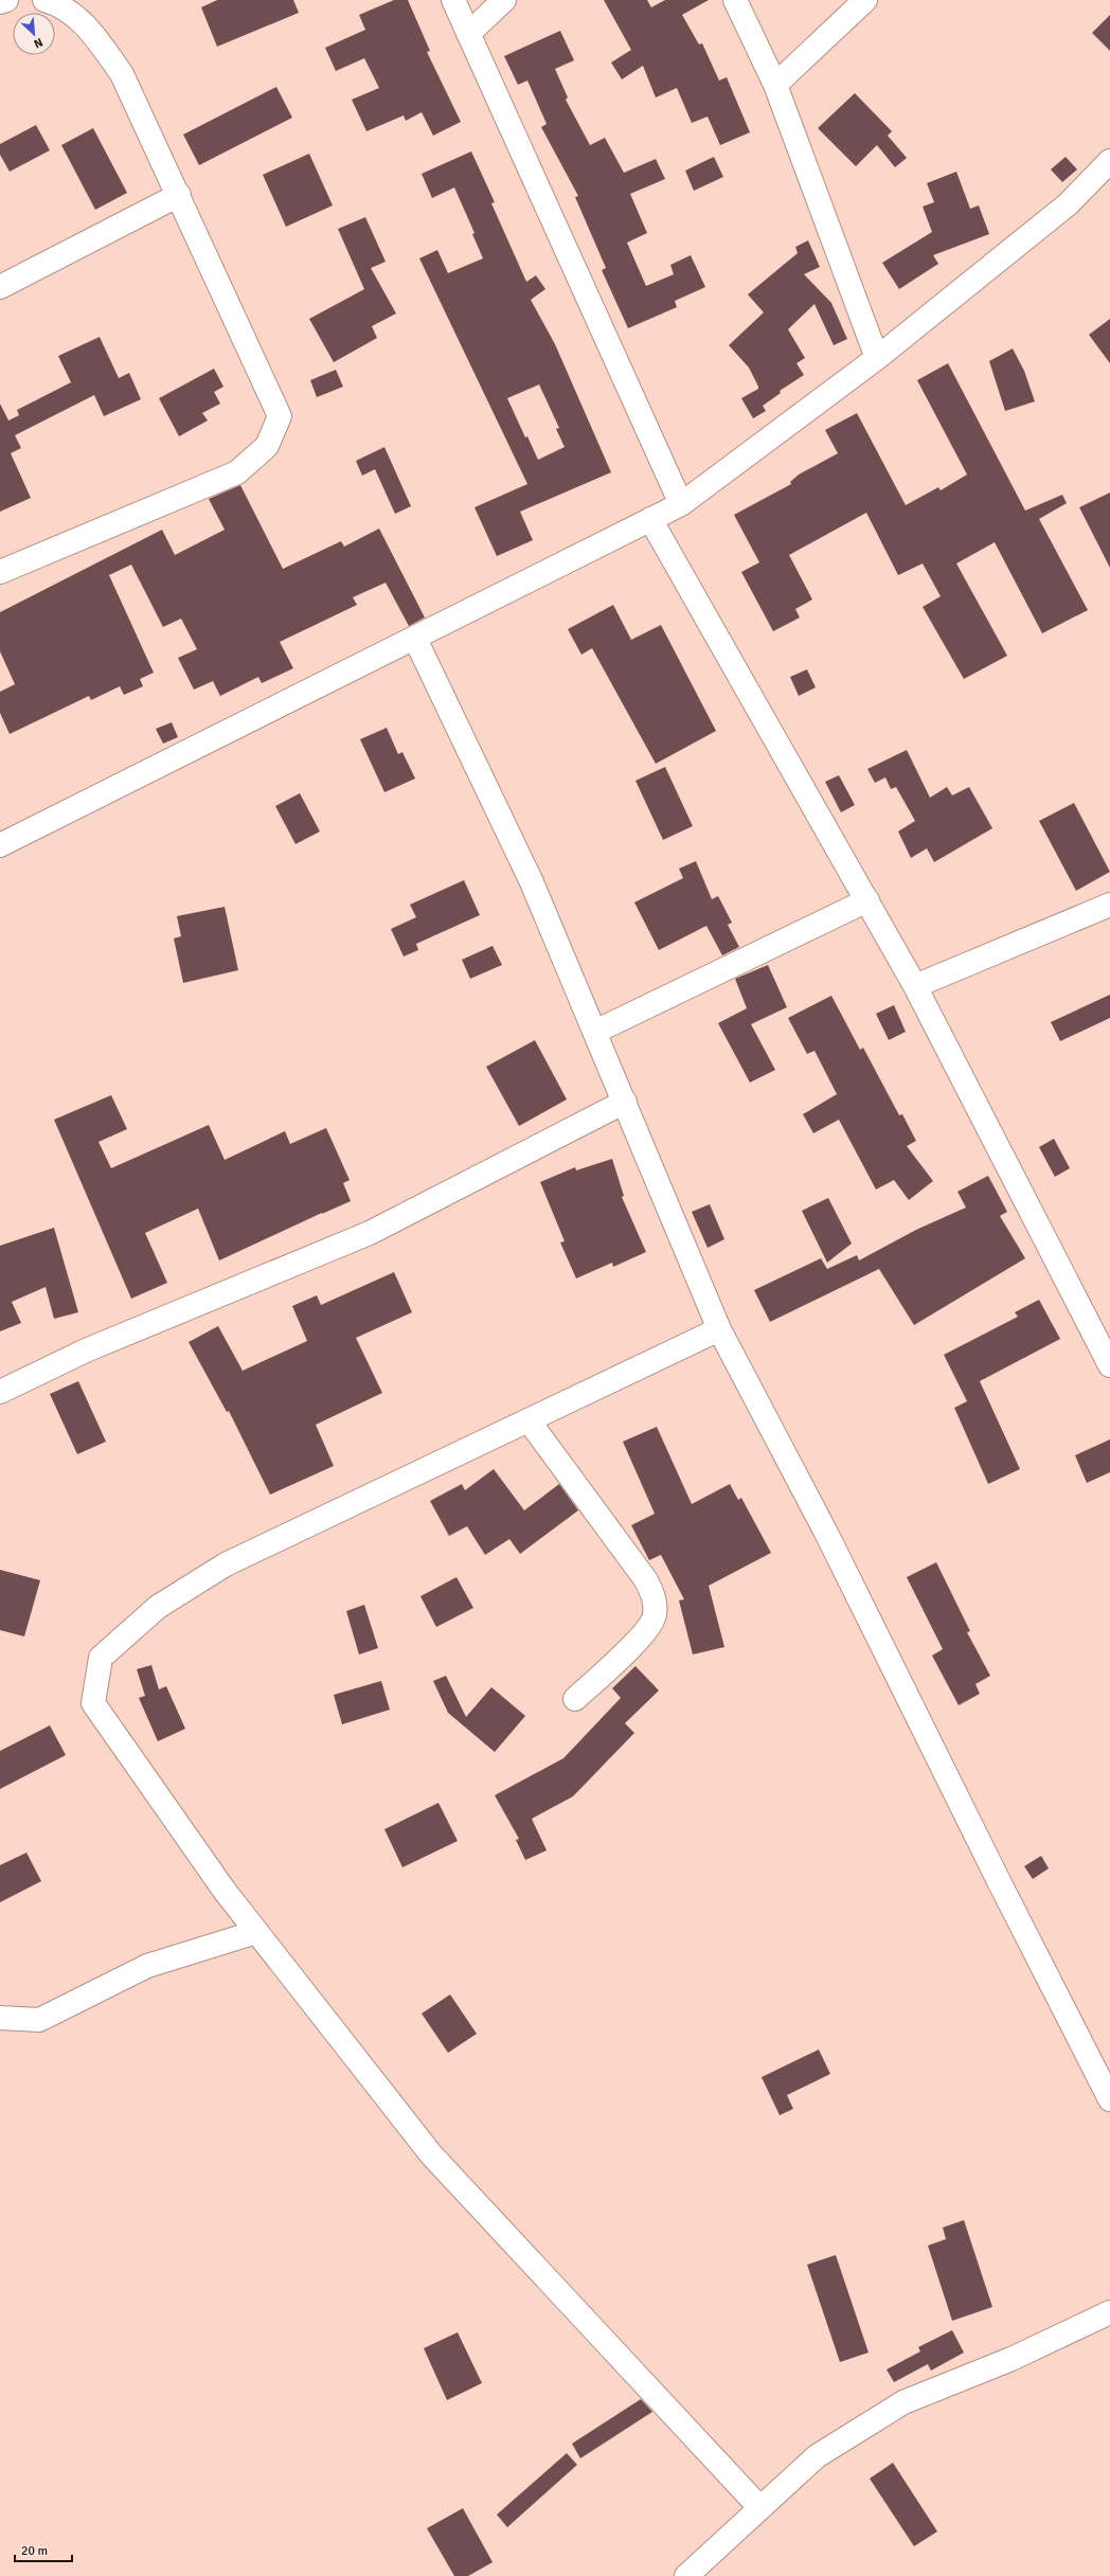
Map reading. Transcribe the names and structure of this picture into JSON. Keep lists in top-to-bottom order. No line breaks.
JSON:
{"scale_bar":"20 m","north":"bottom right"}
